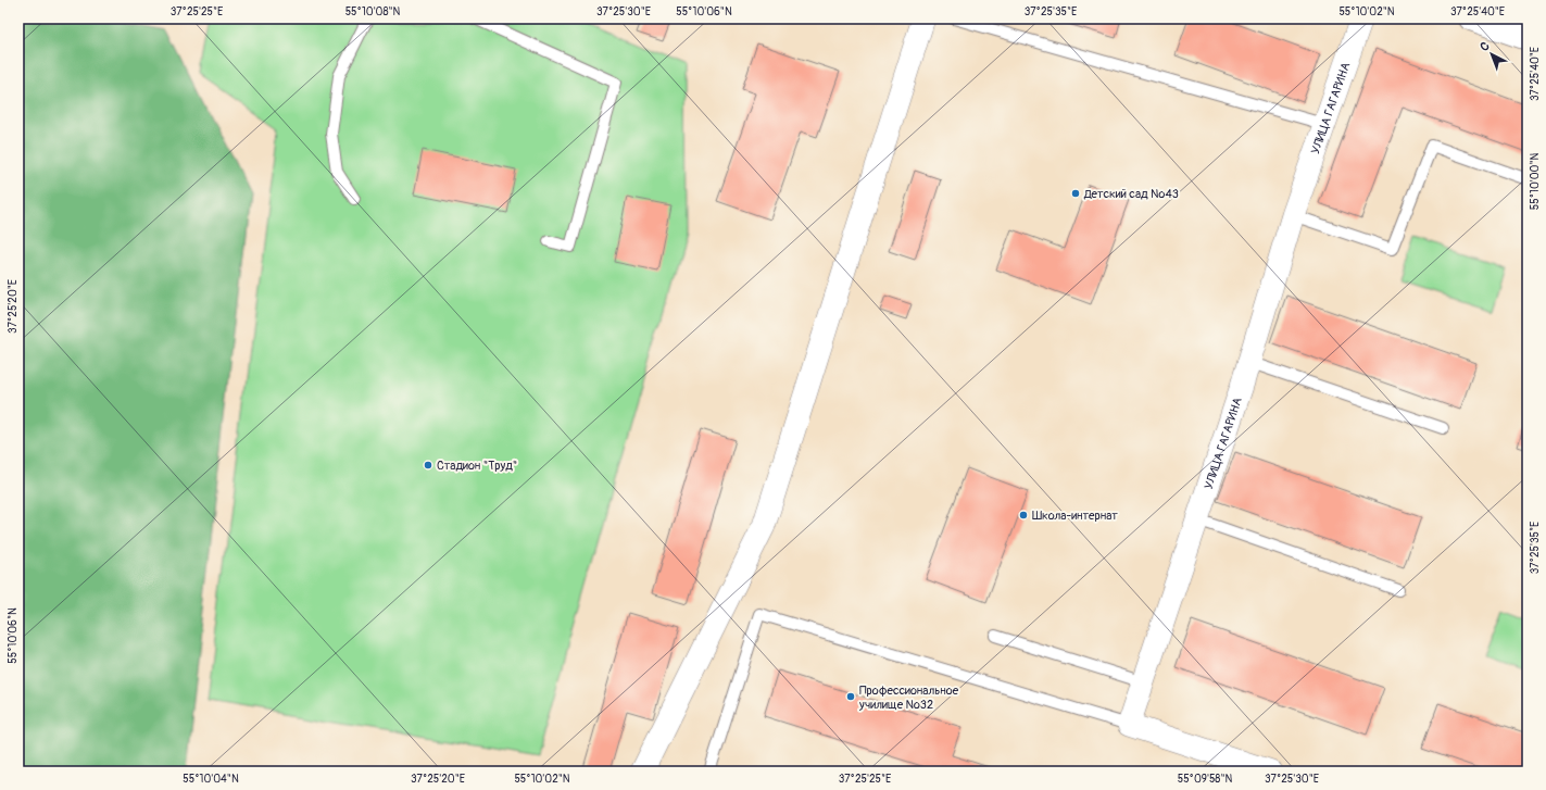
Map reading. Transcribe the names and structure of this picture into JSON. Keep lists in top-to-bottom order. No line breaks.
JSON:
{"streets":{"street":["УЛИЦА ГАГАРИНА"]},"places":["Детский сад №43","Стадион \"Труд\"","Школа-интернат","Профессиональное училище №32"],"north":"top left","coordinates":["37°25'25\"E","55°10'08\"N","37°25'30\"E","55°10'06\"N","37°25'35\"E","55°10'02\"N","37°25'40\"E","55°10'00\"N","37°25'20\"E","55°10'04\"N","55°09'58\"N"]}
